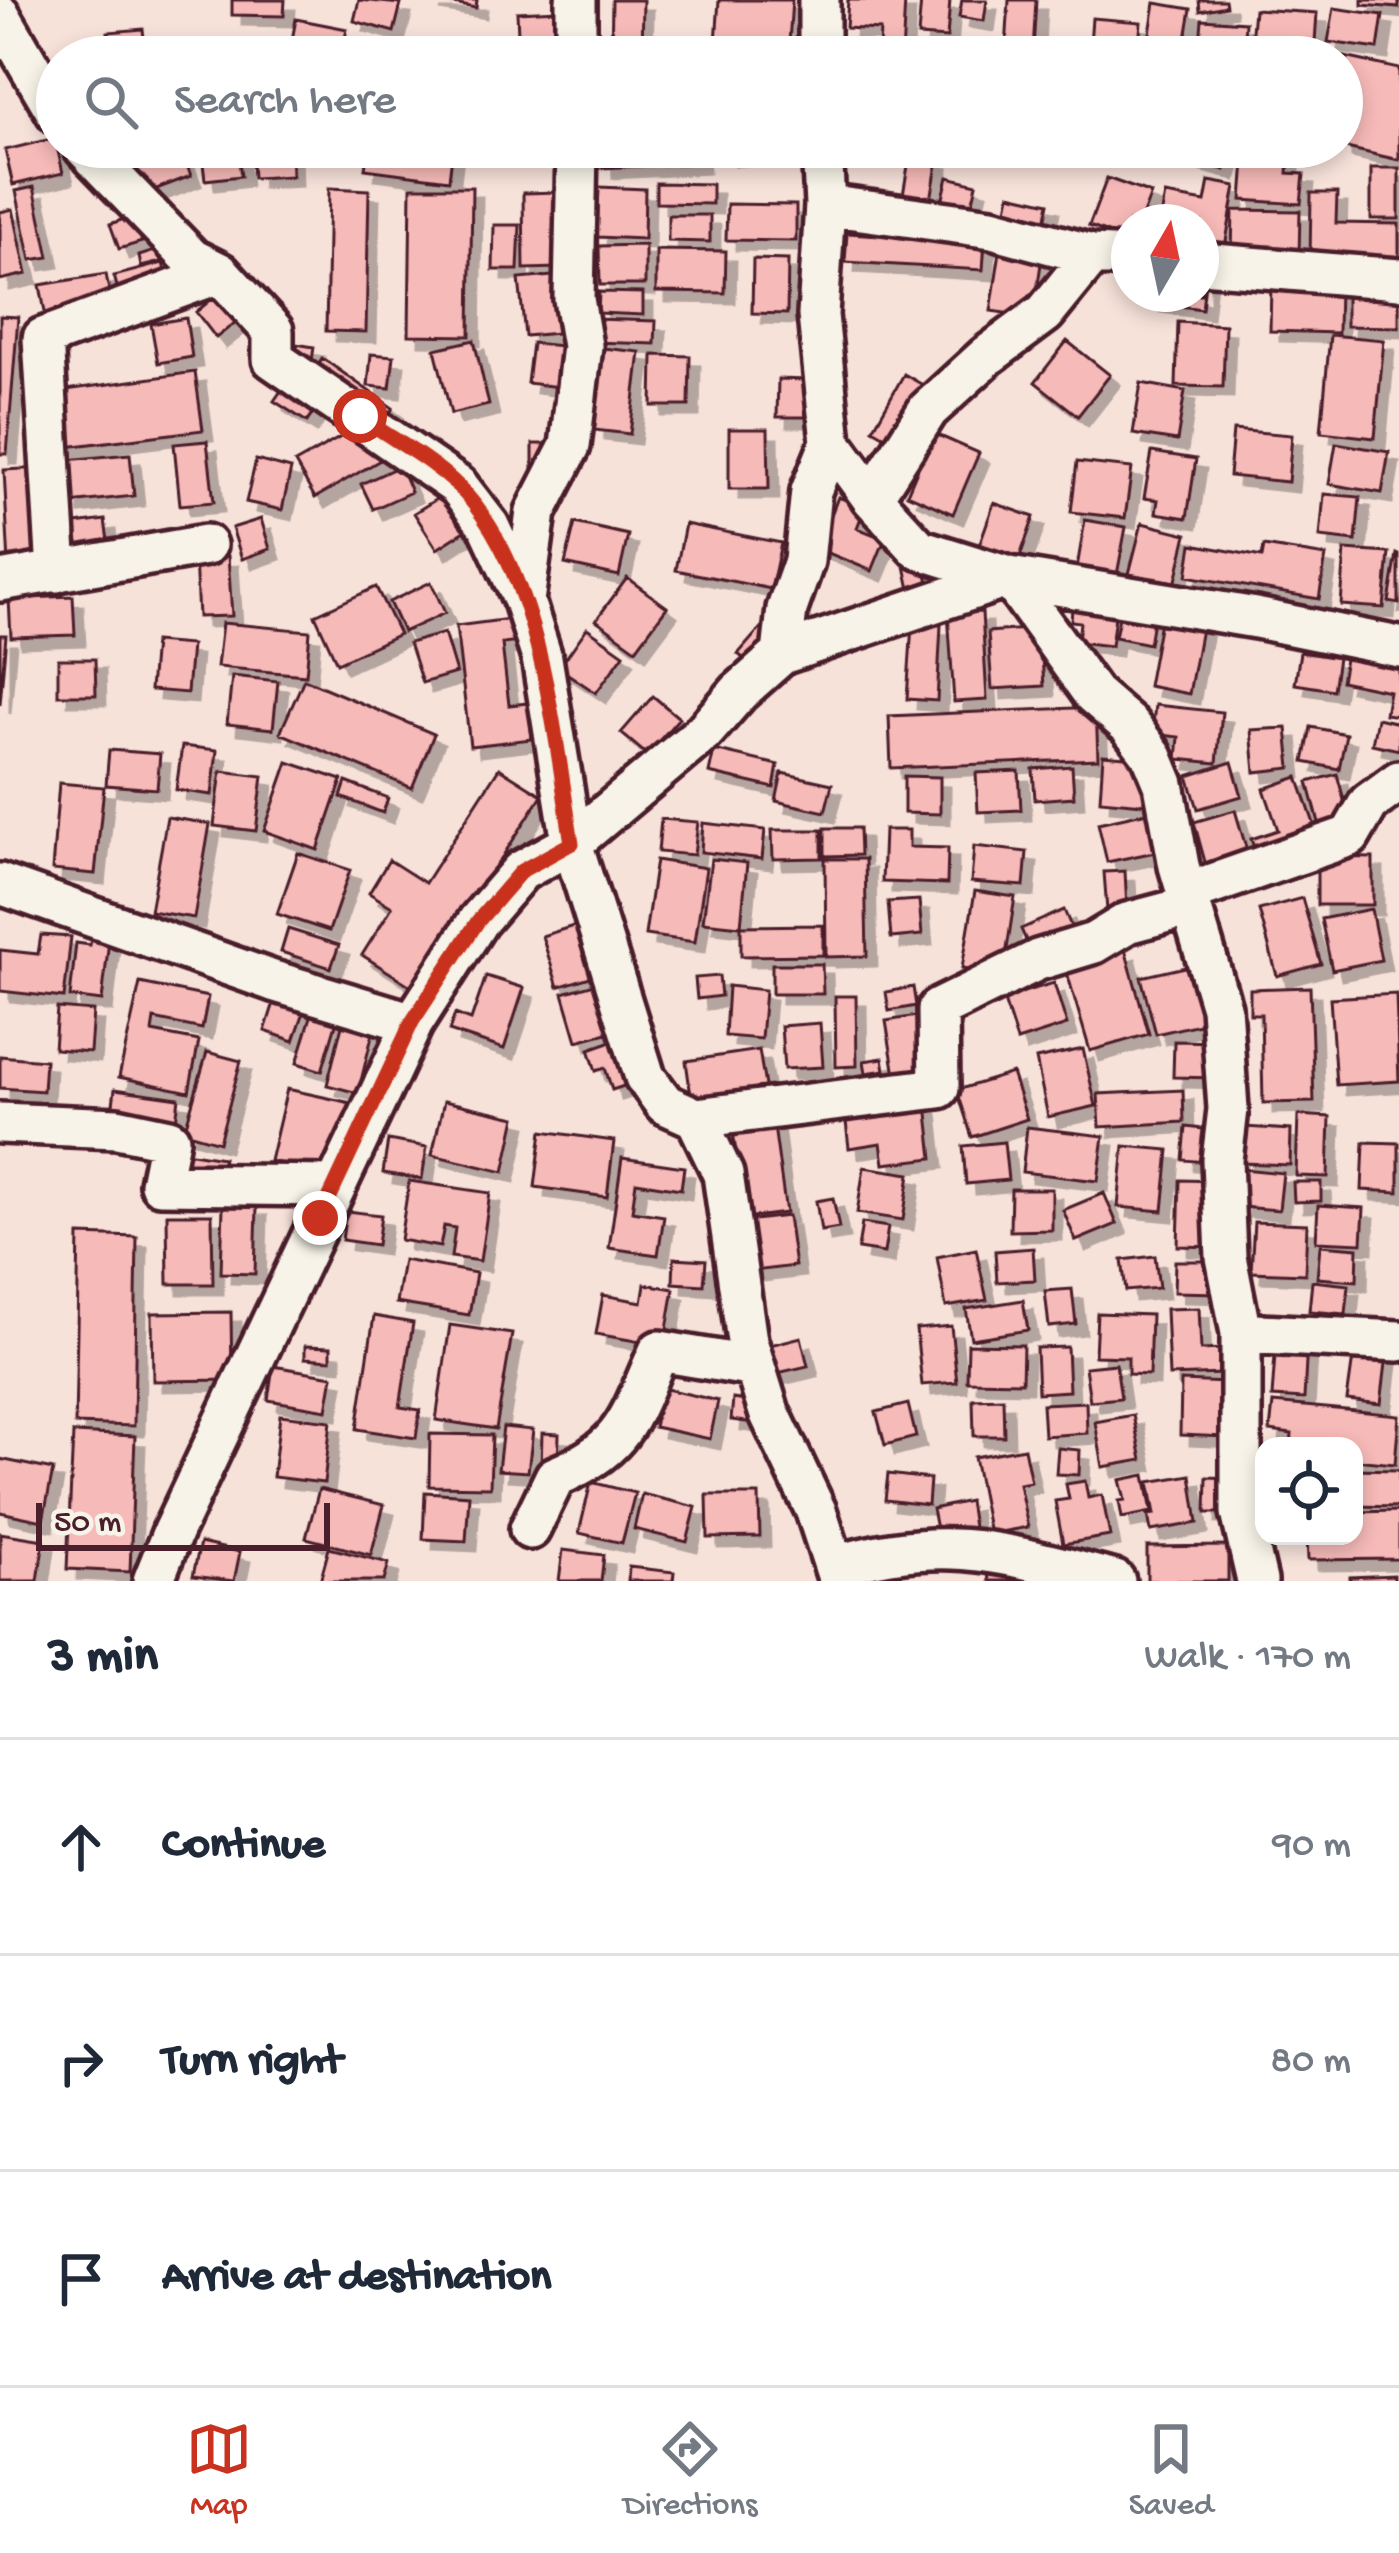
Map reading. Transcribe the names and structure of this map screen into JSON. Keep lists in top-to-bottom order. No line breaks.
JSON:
{"scale_bar":"50 m","north":"top","page":{"search":"Search here","scale":"50 m","heading":["3 min","Walk · 170 m"],"list":[["Continue","90 m"],["Turn right","80 m"],"Arrive at destination"],"nav":["Map","Directions","Saved"]}}
